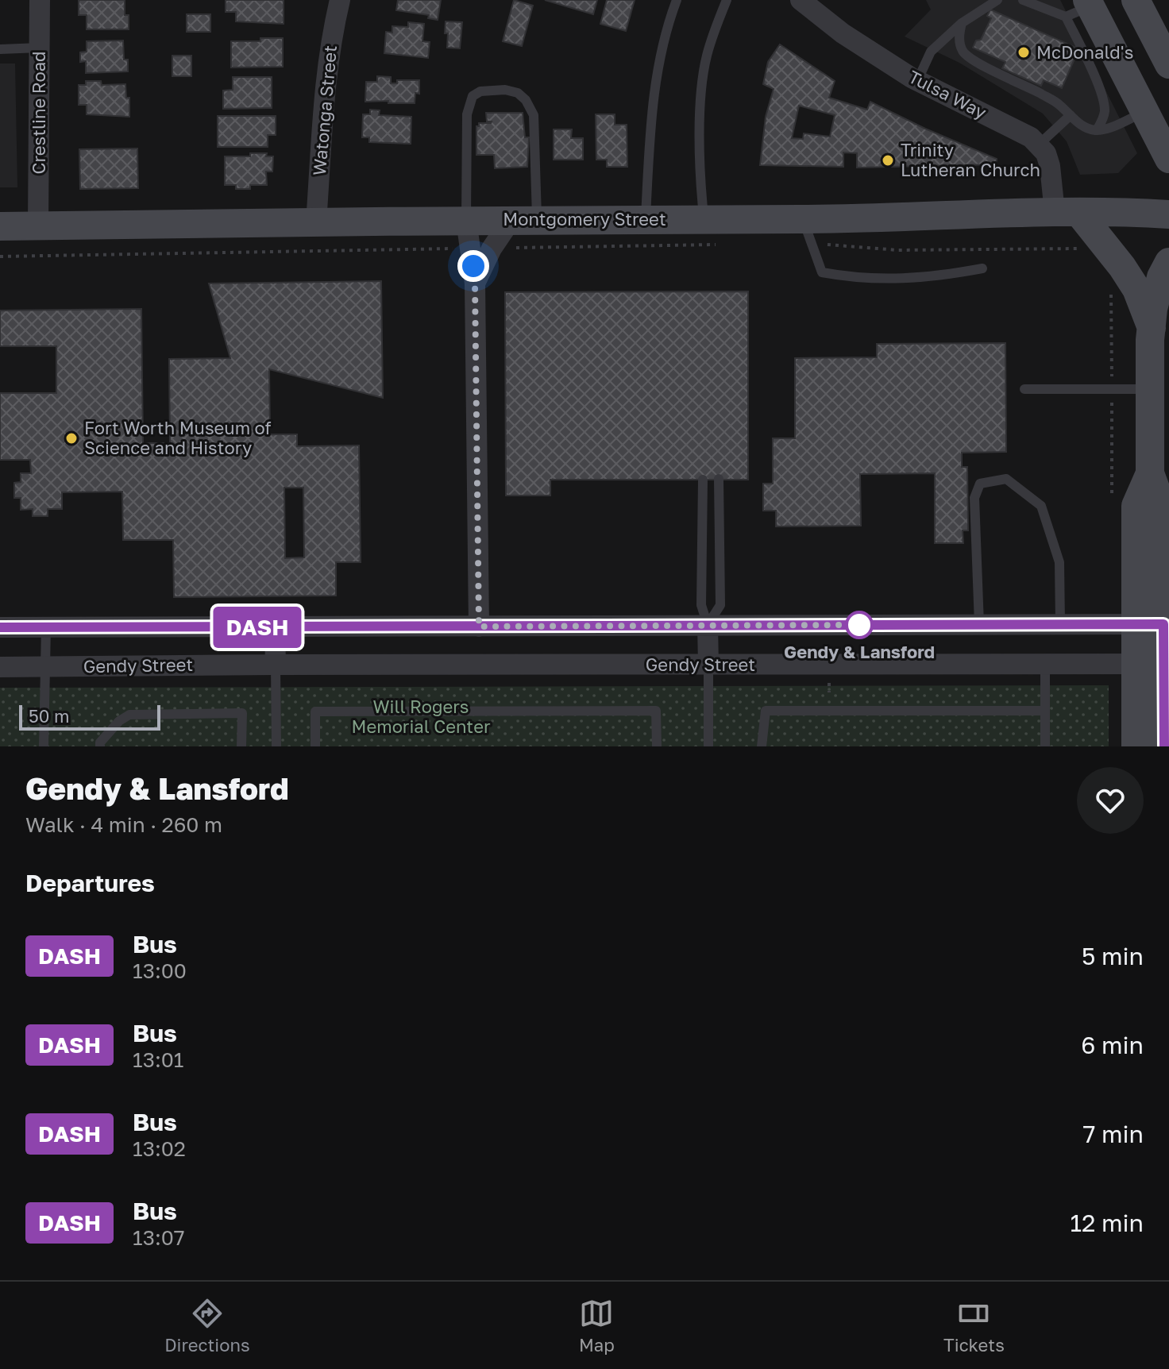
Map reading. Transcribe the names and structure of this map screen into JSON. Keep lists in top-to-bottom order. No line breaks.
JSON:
{"streets":{"main road":["Montgomery Street"],"street":["Tulsa Way","Watonga Street","Crestline Road","Gendy Street"]},"crossings":[["Watonga Street","Montgomery Street"],["Crestline Road","Montgomery Street"]],"parks":["Will Rogers Memorial Center"],"places":["McDonald's","Trinity Lutheran Church","Fort Worth Museum of Science and History","Gendy & Lansford"],"lines":["bus line DASH"],"scale_bar":"50 m","page":{"on_map":"DASH","scale":"50 m","heading":[["Gendy & Lansford","Walk · 4 min · 260 m"],"Departures"],"list":[{"mark":"DASH","name":"Bus","note":"13:00","value":"5 min"},{"mark":"DASH","name":"Bus","note":"13:01","value":"6 min"},{"mark":"DASH","name":"Bus","note":"13:02","value":"7 min"},{"mark":"DASH","name":"Bus","note":"13:07","value":"12 min"}],"tabs":["Directions","Map","Tickets"]}}
